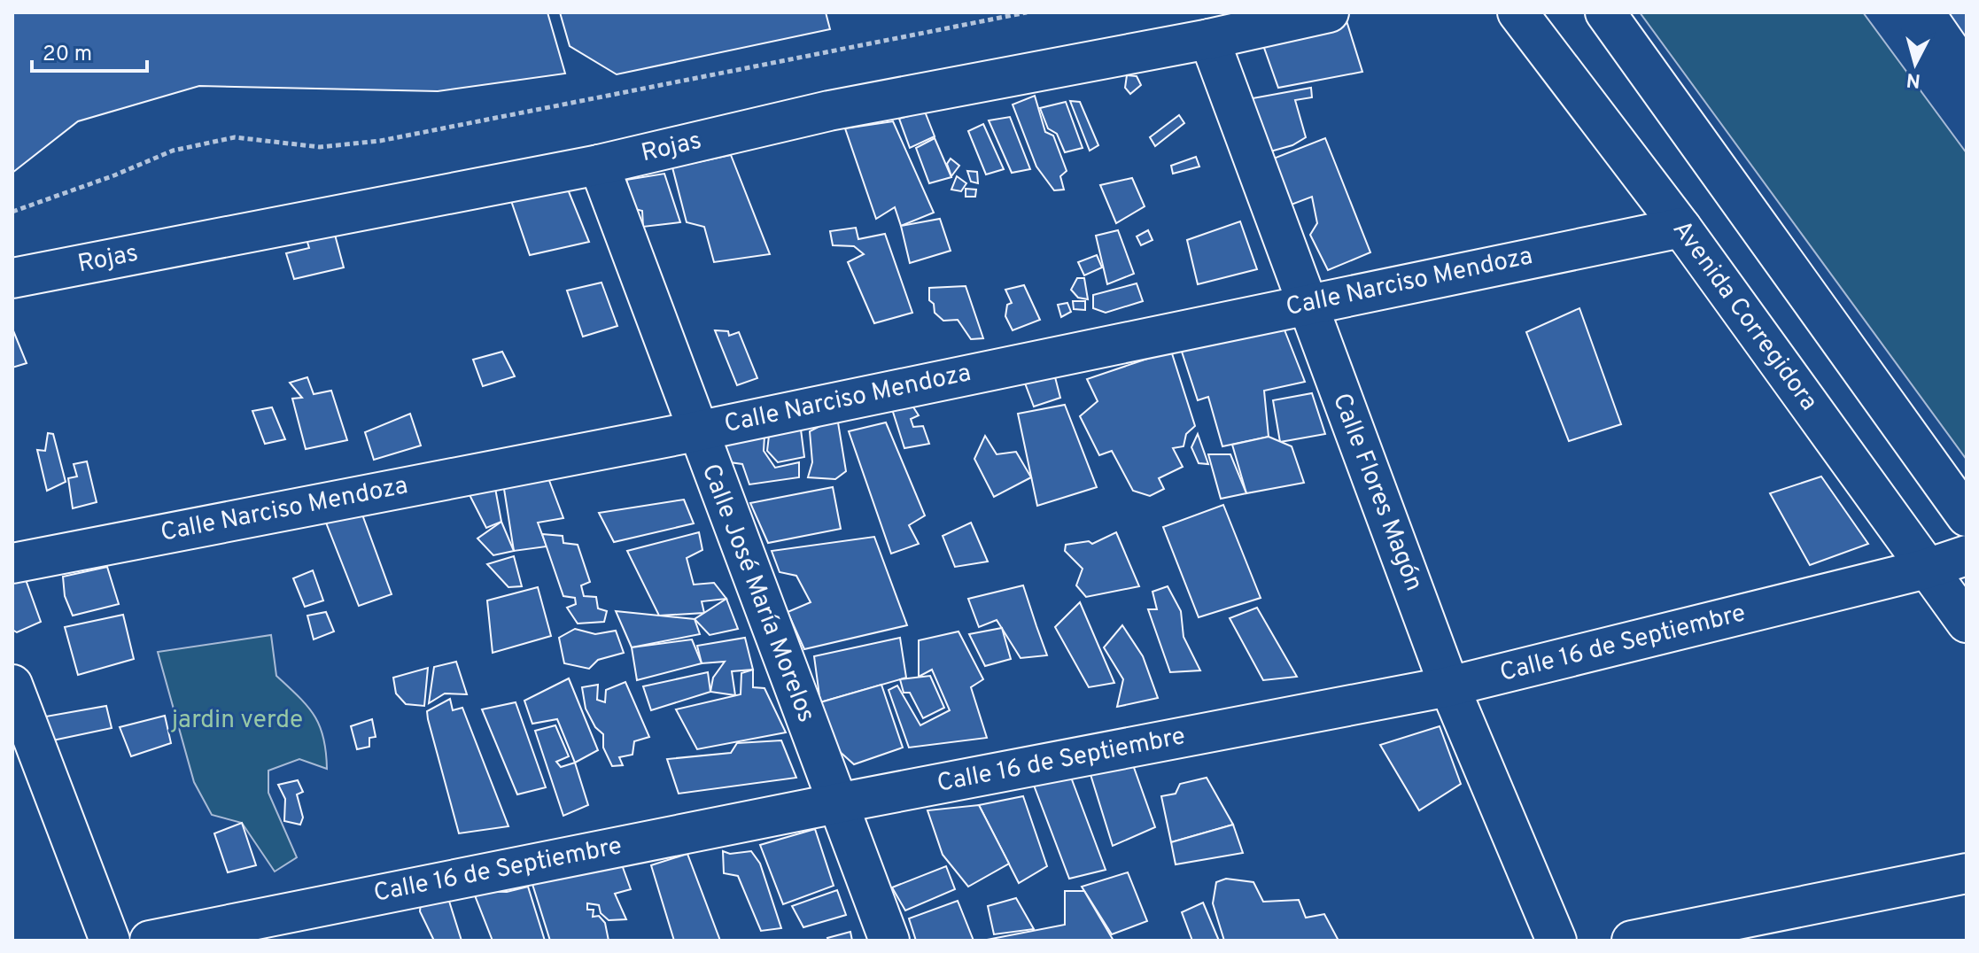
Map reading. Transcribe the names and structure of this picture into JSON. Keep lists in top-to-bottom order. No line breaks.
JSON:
{"streets":{"street":["Rojas","Calle Narciso Mendoza","Avenida Corregidora","Calle Flores Magón","Calle José María Morelos","Calle 16 de Septiembre"]},"crossings":[["Rojas","Calle Flores Magón"],["Rojas","Calle José María Morelos"],["Calle Narciso Mendoza","Avenida Corregidora"],["Calle Narciso Mendoza","Calle Flores Magón"],["Calle Narciso Mendoza","Calle José María Morelos"],["Avenida Corregidora","Calle 16 de Septiembre"],["Calle Flores Magón","Calle 16 de Septiembre"],["Calle José María Morelos","Calle 16 de Septiembre"]],"parks":["jardin verde"],"scale_bar":"20 m","north":"bottom"}
